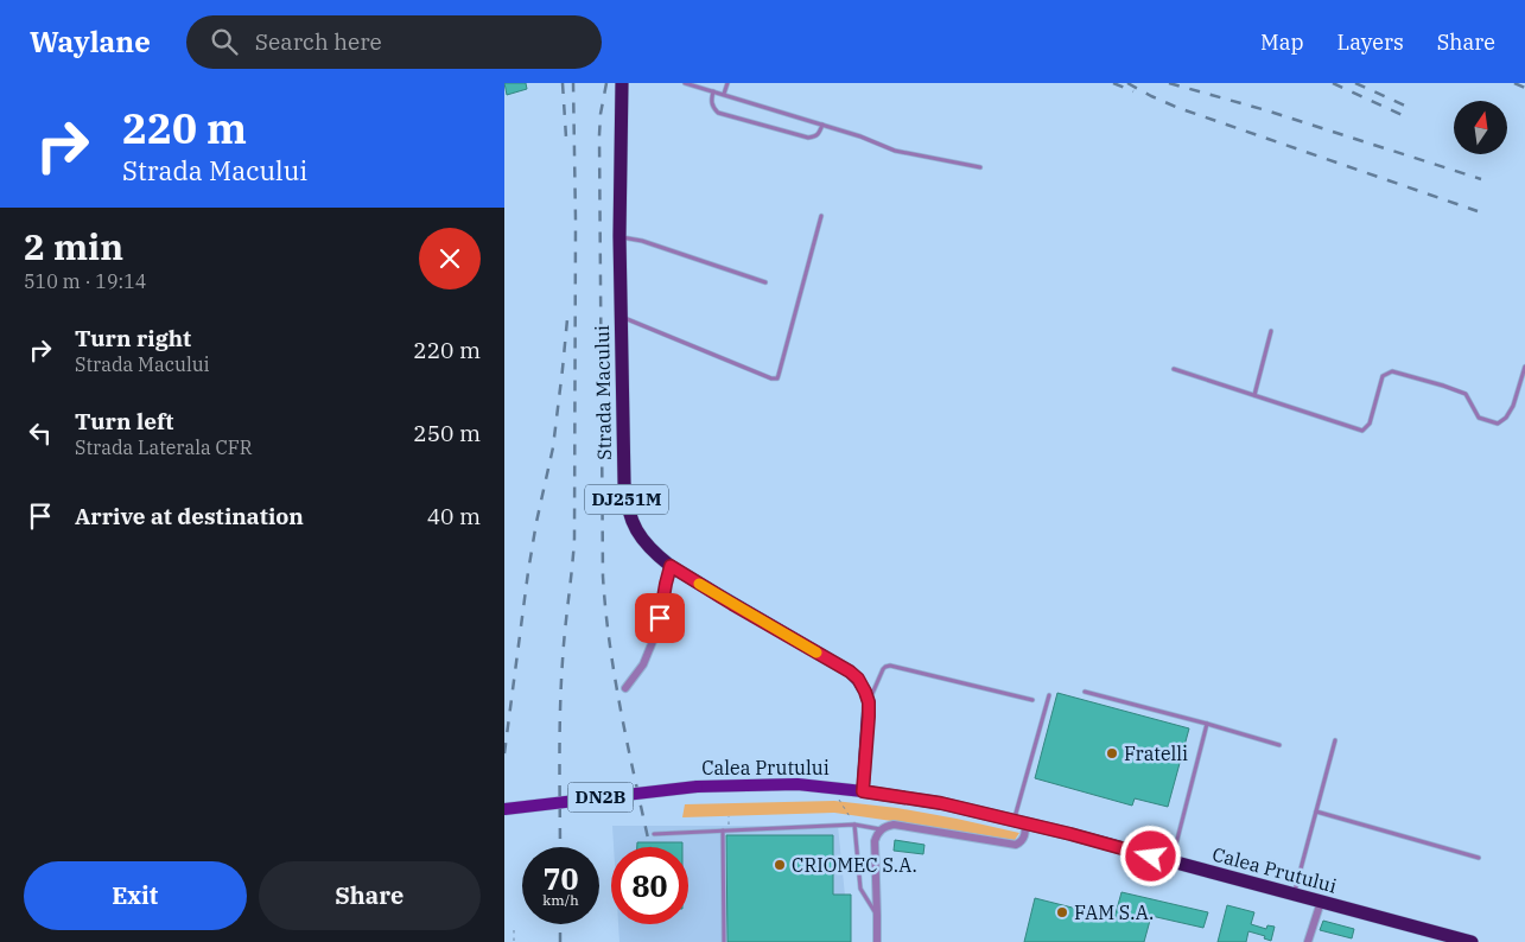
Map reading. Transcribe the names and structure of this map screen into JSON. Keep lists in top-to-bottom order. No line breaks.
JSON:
{"streets":{"highway":["Strada Macului","DJ251M","Calea Prutului","DN2B"]},"crossings":[["Strada Macului","Calea Prutului"]],"places":["Fratelli","CRIOMEC S.A.","FAM S.A."],"north":"top","page":{"header":"Waylane","search":"Search here","nav":["Map","Layers","Share"],"turn":["220 m","Strada Macului"],"heading":["2 min","510 m · 19:14"],"list":[{"name":"Turn right","note":"Strada Macului","value":"220 m"},{"name":"Turn left","note":"Strada Laterala CFR","value":"250 m"},{"name":"Arrive at destination","value":"40 m"}],"speed":"70 km/h","limit":"80","buttons":["Exit","Share"]}}
